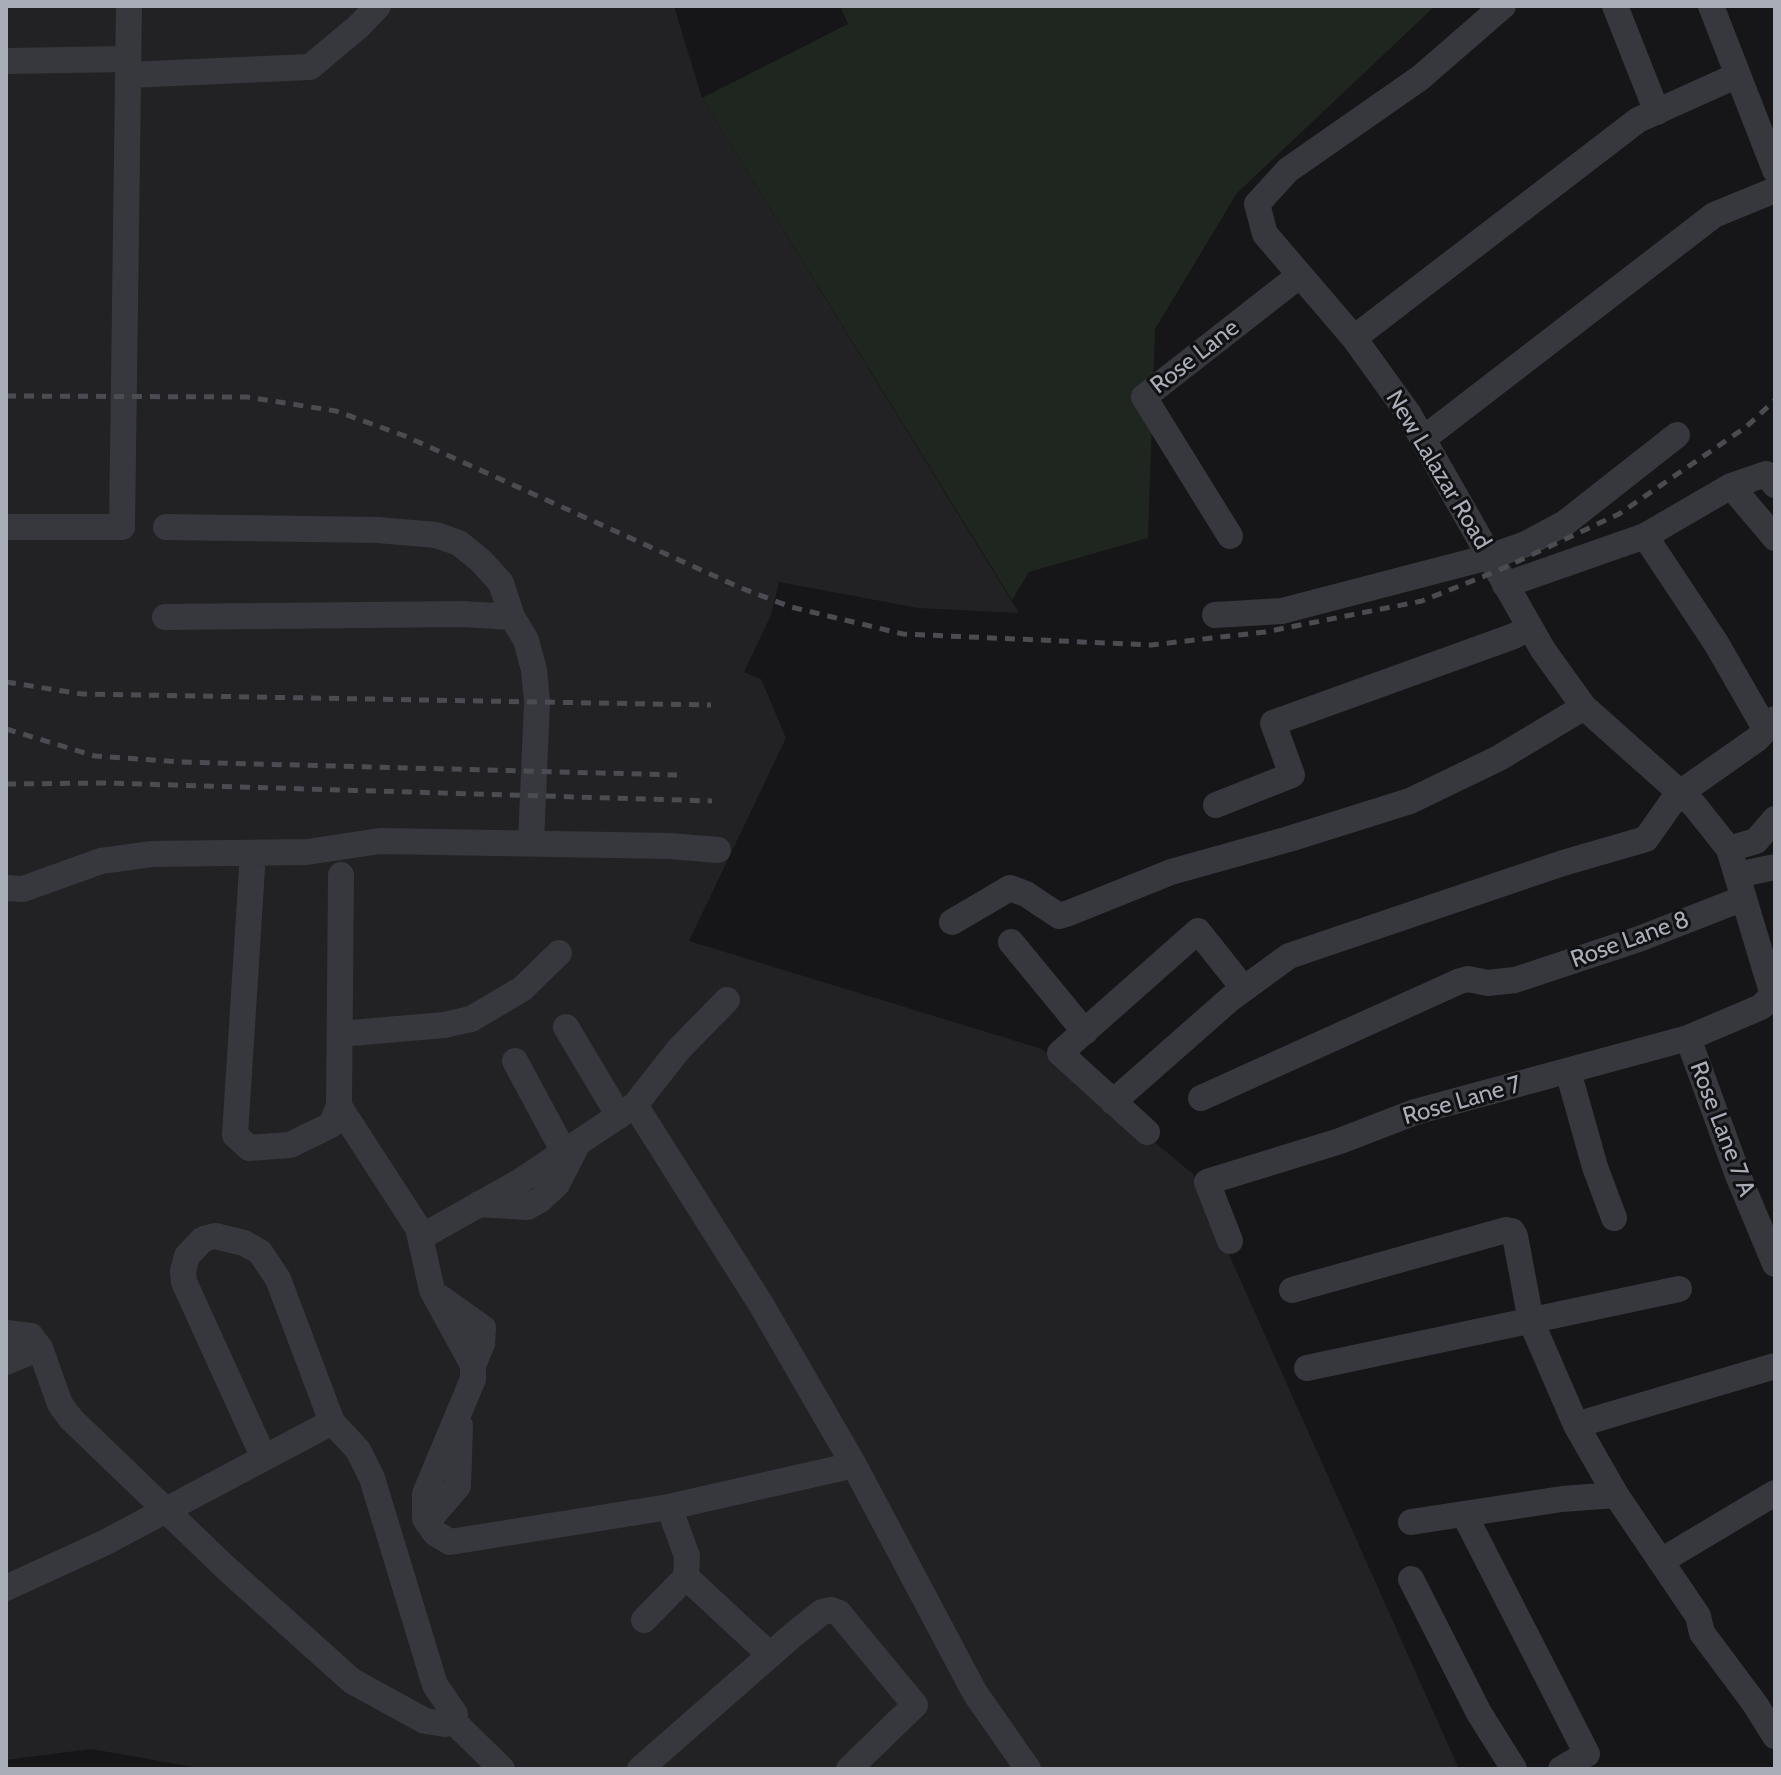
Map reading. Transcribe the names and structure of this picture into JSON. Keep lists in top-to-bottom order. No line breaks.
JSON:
{"streets":{"street":["Rose Lane","New Lalazar Road","Rose Lane 8","Rose Lane 7","Rose Lane 7 A"]},"crossings":[["Rose Lane","New Lalazar Road"],["New Lalazar Road","Rose Lane 8"],["New Lalazar Road","Rose Lane 7"],["Rose Lane 7","Rose Lane 7 A"]]}
